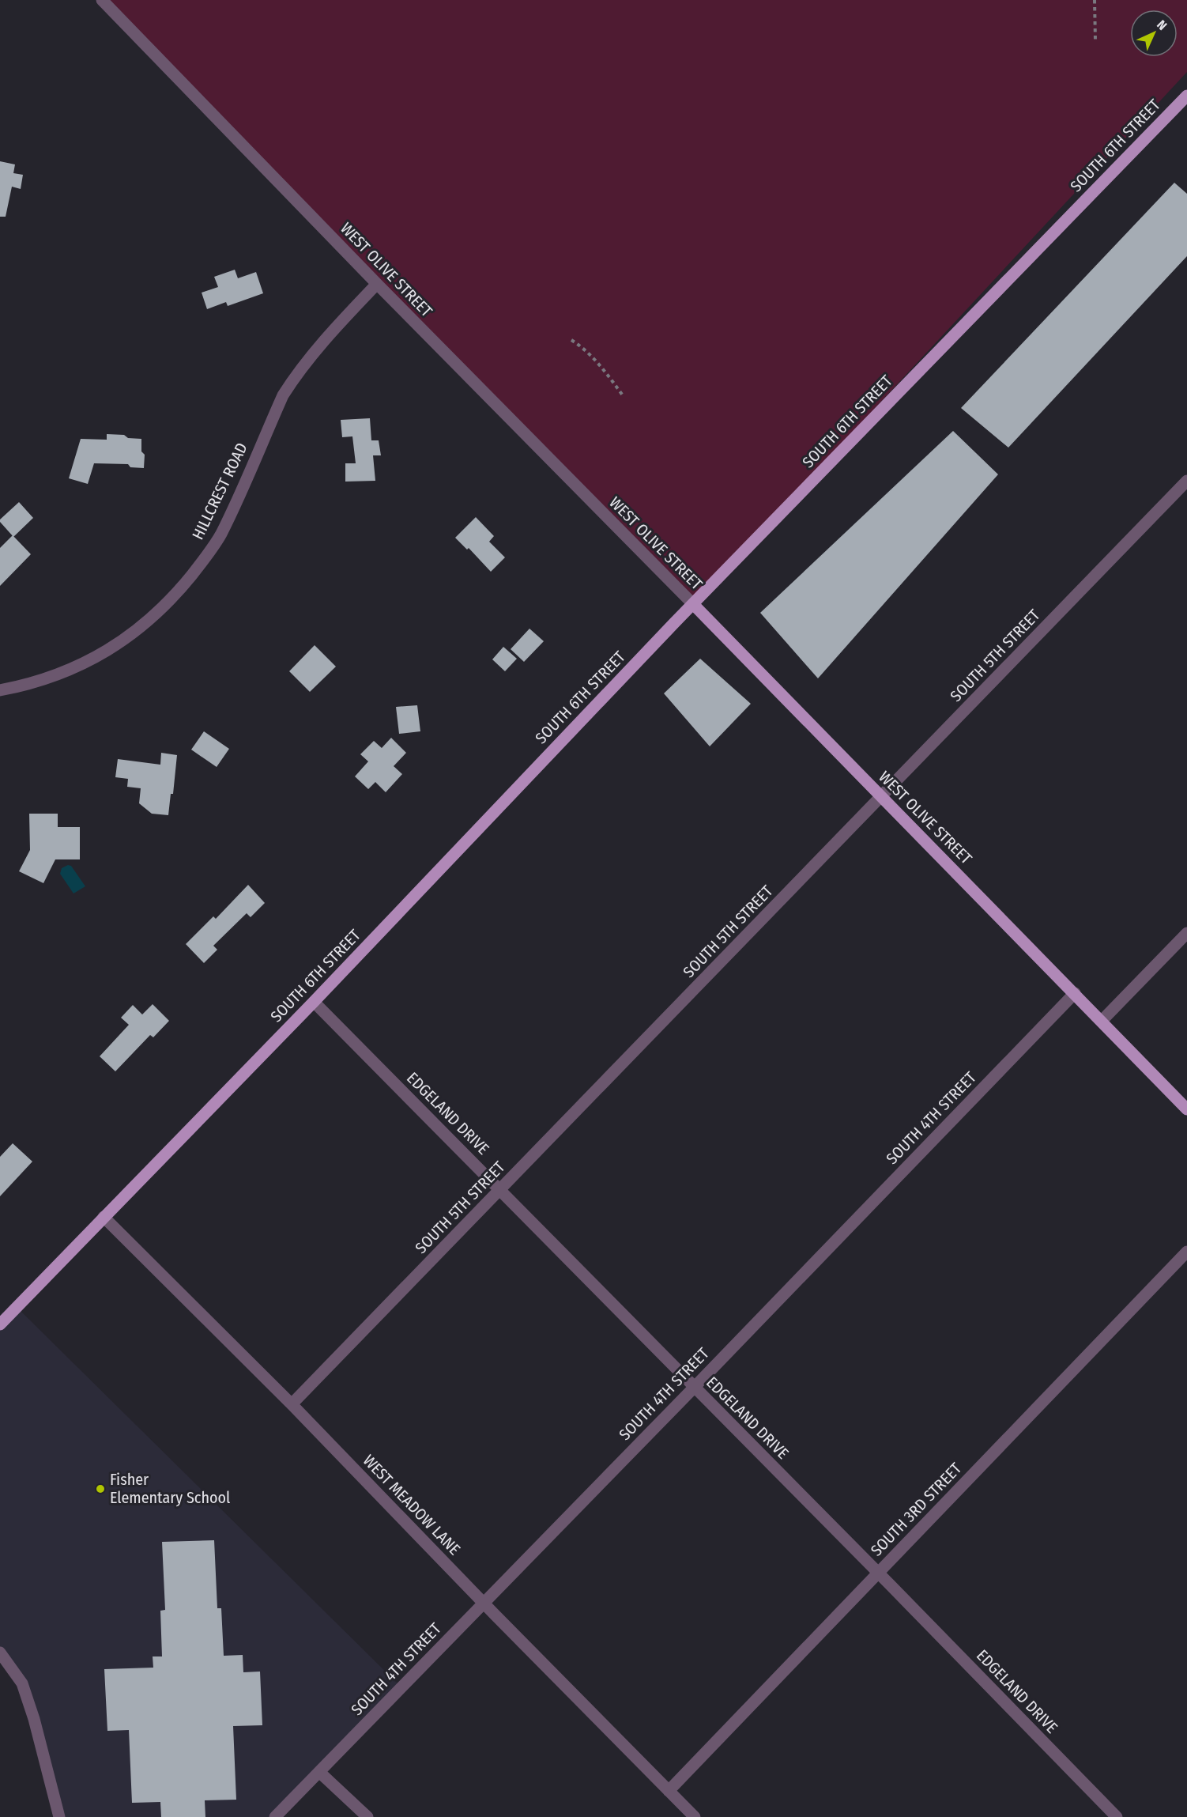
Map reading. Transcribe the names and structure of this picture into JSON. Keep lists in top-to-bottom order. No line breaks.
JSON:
{"streets":{"main road":["SOUTH 6TH STREET","WEST OLIVE STREET"],"street":["HILLCREST ROAD","SOUTH 5TH STREET","EDGELAND DRIVE","SOUTH 4TH STREET","WEST MEADOW LANE","SOUTH 3RD STREET"]},"crossings":[["SOUTH 6TH STREET","WEST OLIVE STREET"],["SOUTH 6TH STREET","EDGELAND DRIVE"],["SOUTH 6TH STREET","WEST MEADOW LANE"],["WEST OLIVE STREET","HILLCREST ROAD"],["WEST OLIVE STREET","SOUTH 5TH STREET"],["WEST OLIVE STREET","SOUTH 4TH STREET"],["SOUTH 5TH STREET","EDGELAND DRIVE"],["SOUTH 5TH STREET","WEST MEADOW LANE"],["EDGELAND DRIVE","SOUTH 4TH STREET"],["EDGELAND DRIVE","SOUTH 3RD STREET"],["SOUTH 4TH STREET","WEST MEADOW LANE"],["WEST MEADOW LANE","SOUTH 3RD STREET"]],"places":["Fisher Elementary School"],"north":"top right"}
